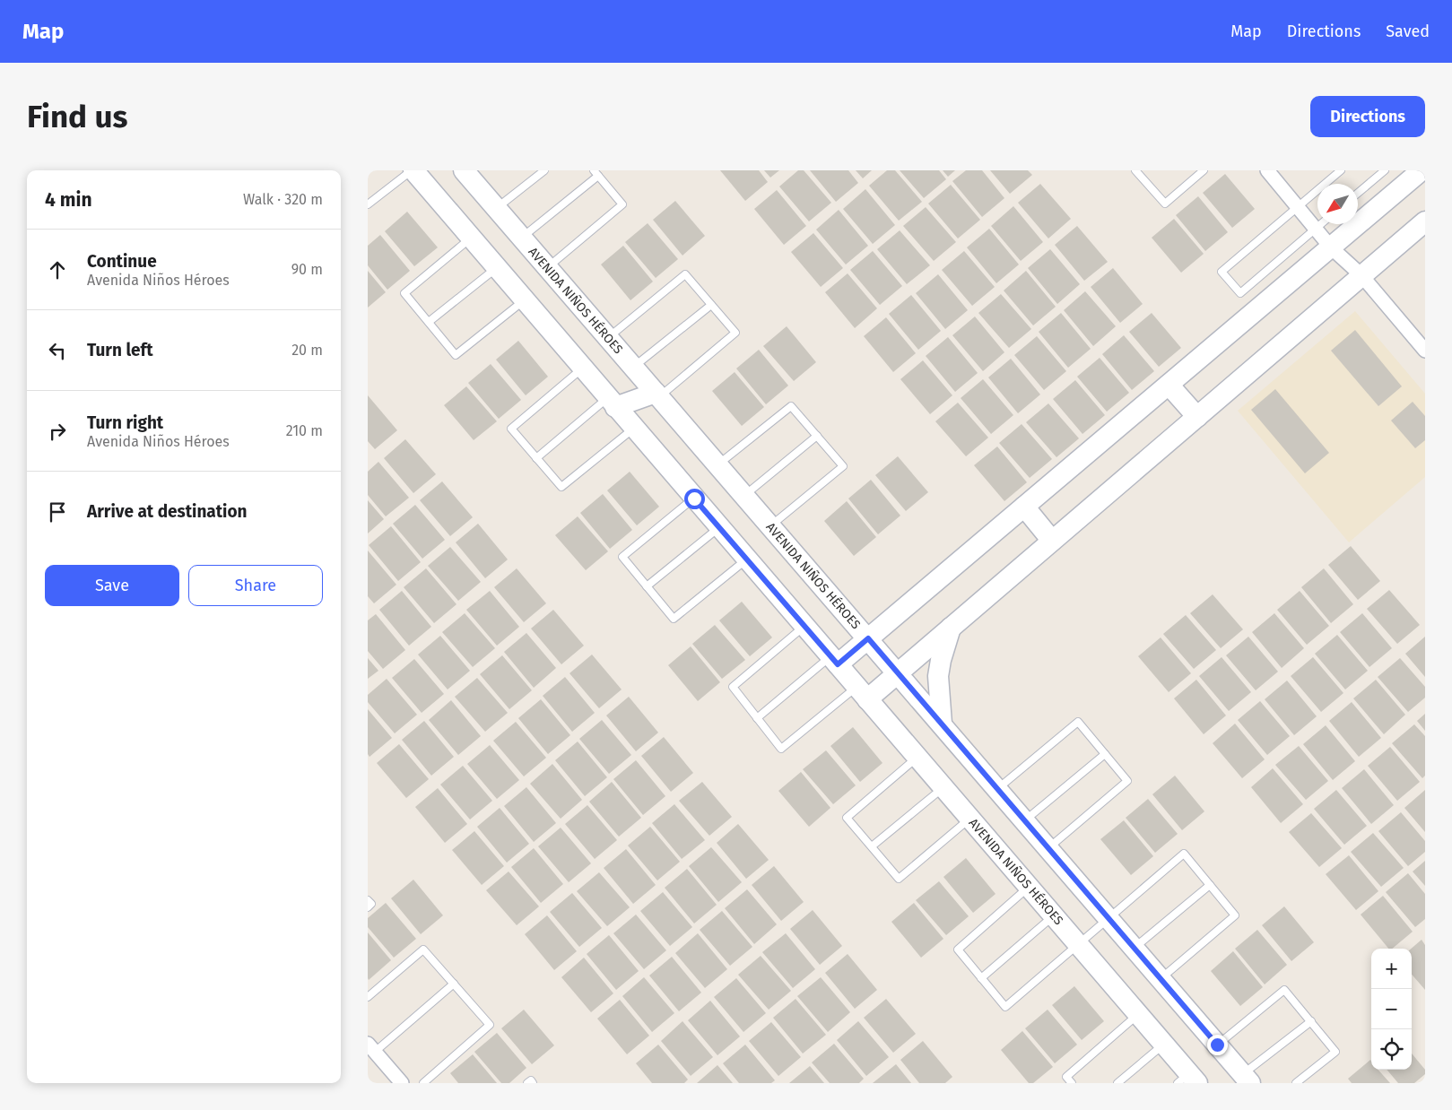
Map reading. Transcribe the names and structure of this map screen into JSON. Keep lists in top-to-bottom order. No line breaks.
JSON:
{"streets":{"main road":["AVENIDA NIÑOS HÉROES"]},"north":"bottom left","page":{"header":"Map","nav":["Map","Directions","Saved"],"buttons":["Directions",["Save","Share"]],"title":"Find us","heading":["4 min","Walk · 320 m"],"list":[["Continue","Avenida Niños Héroes","90 m"],["Turn left","20 m"],["Turn right","Avenida Niños Héroes","210 m"],"Arrive at destination"],"map_buttons":["+","−"]}}
